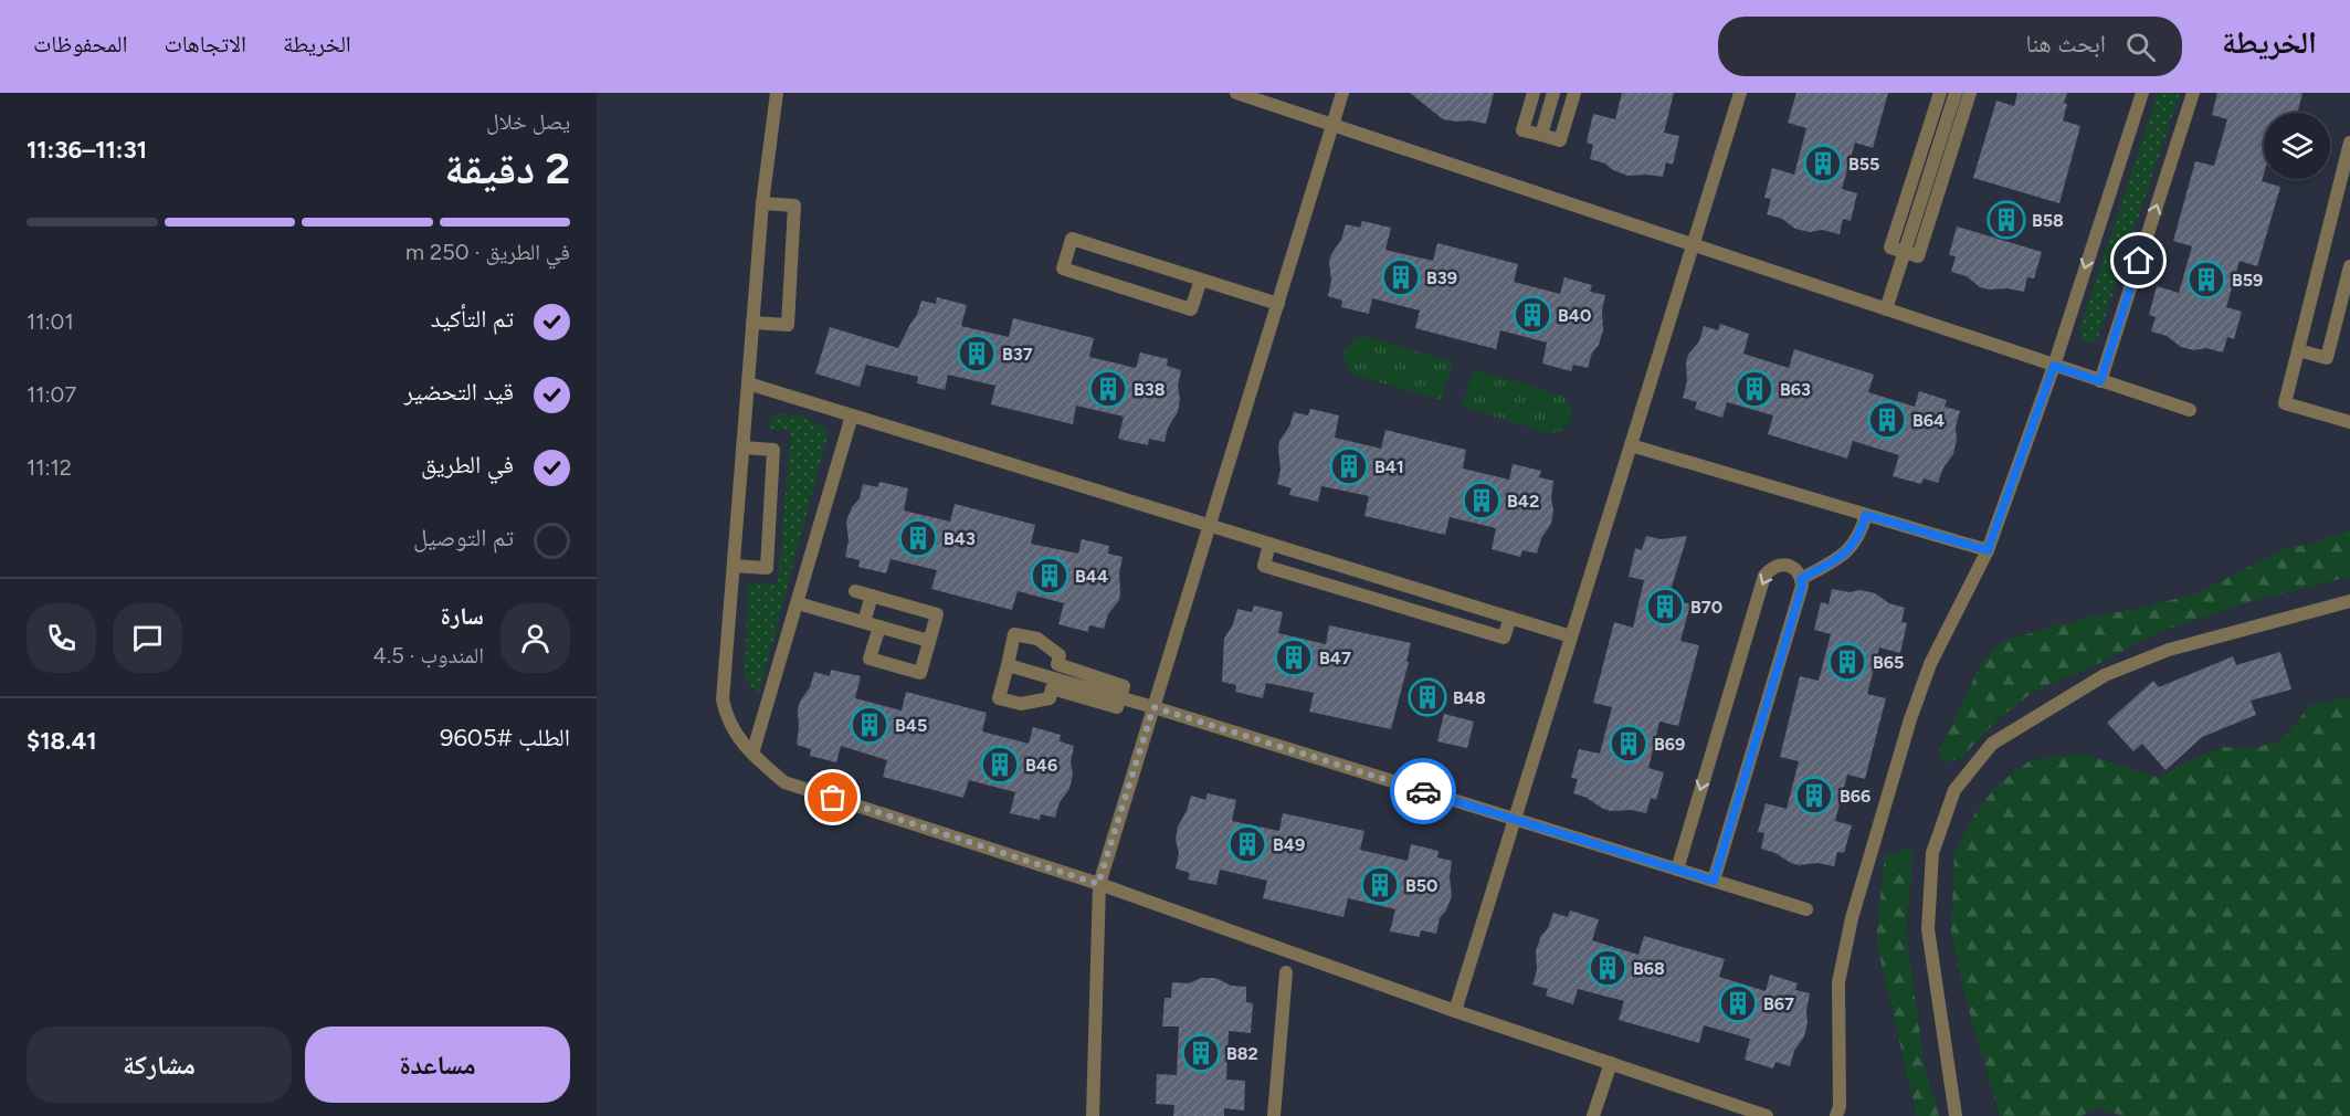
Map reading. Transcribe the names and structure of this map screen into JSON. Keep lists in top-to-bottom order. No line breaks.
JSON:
{"places":{"building":["B55","B58","B39","B59","B40","B37","B38","B63","B64","B41","B42","B43","B44","B70","B47","B65","B48","B45","B69","B46","B66","B49","B50","B68","B67","B82"]},"page":{"header":"الخريطة","search":"ابحث هنا","nav":["الخريطة","الاتجاهات","المحفوظات"],"heading":["2 دقيقة","يصل خلال","11:31–11:36"],"panel":["سارة","المندوب · 4.5","الطلب #9605","$18.41"],"bar":"في الطريق · 250 m","list":[["تم التأكيد","11:01"],["قيد التحضير","11:07"],["في الطريق","11:12"],"تم التوصيل"],"buttons":["مساعدة","مشاركة"]}}
